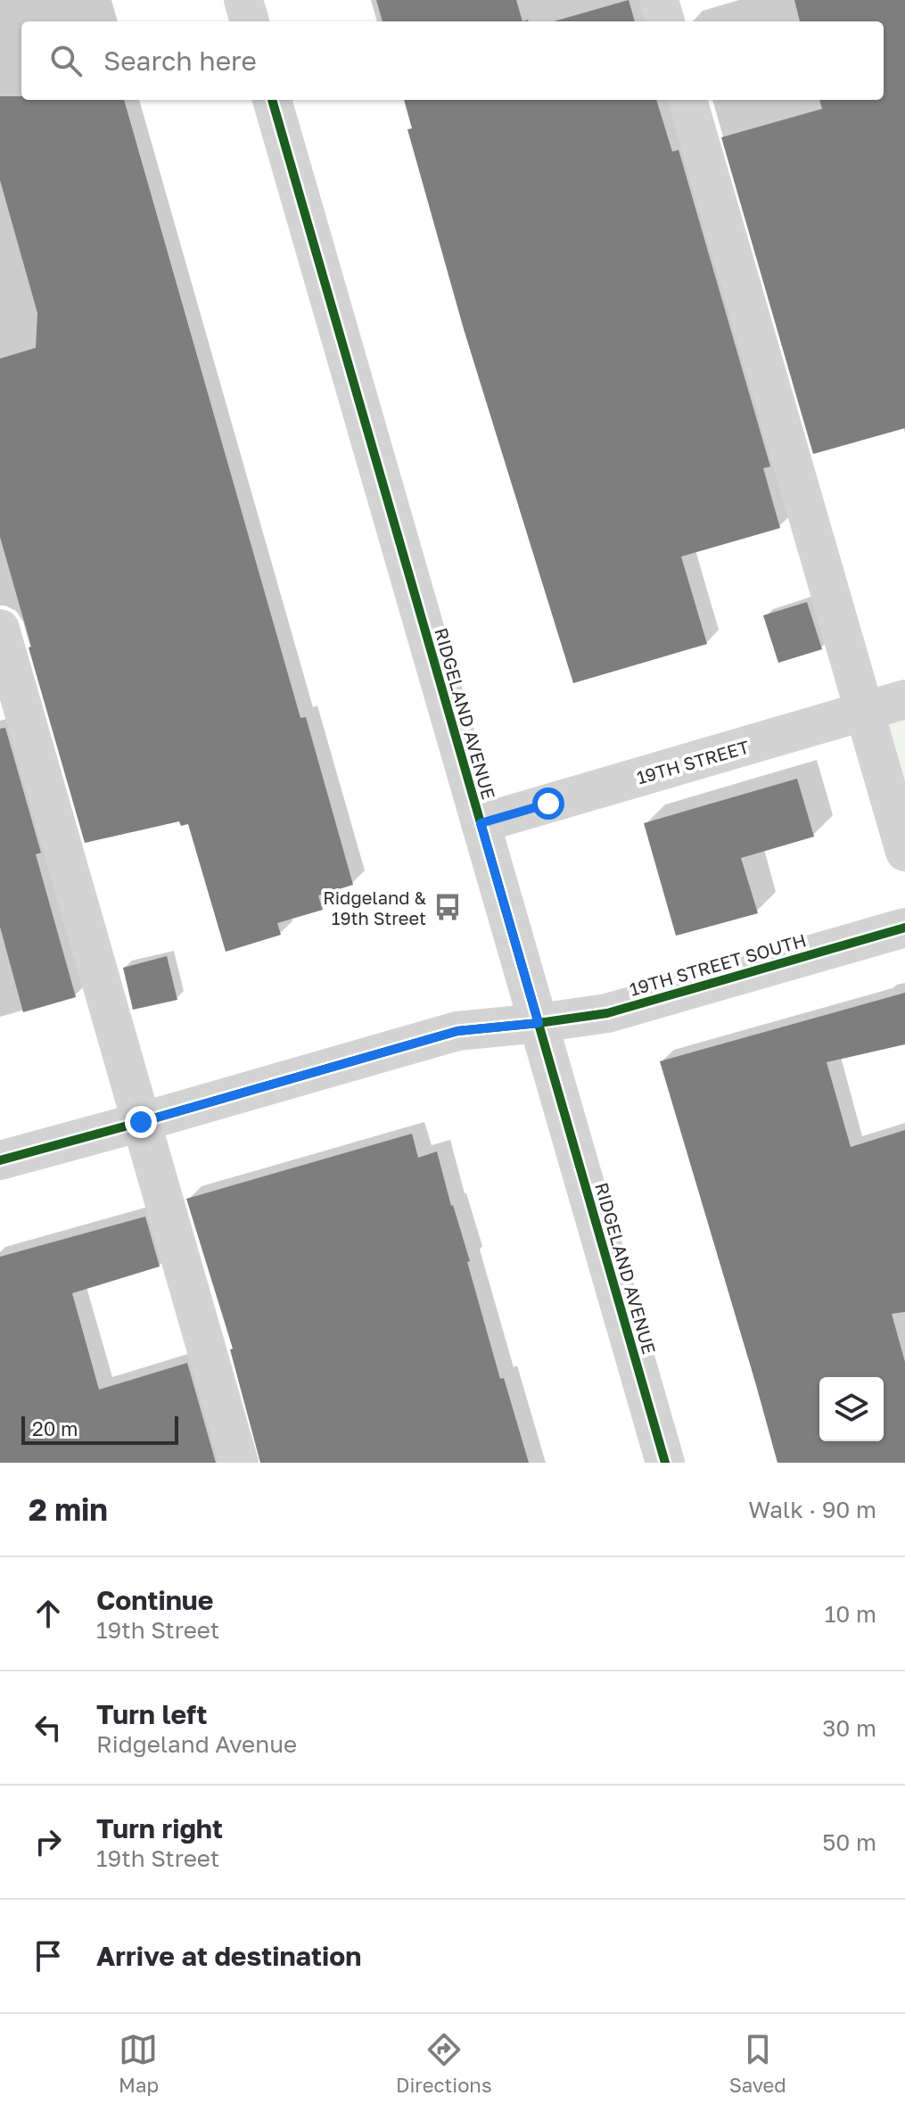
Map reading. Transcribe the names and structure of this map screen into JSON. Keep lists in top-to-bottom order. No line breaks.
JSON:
{"streets":{"street":["RIDGELAND AVENUE","19TH STREET","19TH STREET SOUTH"]},"crossings":[["RIDGELAND AVENUE","19TH STREET"],["RIDGELAND AVENUE","19TH STREET SOUTH"]],"places":{"bus stop":["Ridgeland & 19th Street"]},"scale_bar":"20 m","page":{"search":"Search here","scale":"20 m","heading":["2 min","Walk · 90 m"],"list":[["Continue","19th Street","10 m"],["Turn left","Ridgeland Avenue","30 m"],["Turn right","19th Street","50 m"],"Arrive at destination"],"nav":["Map","Directions","Saved"]}}
